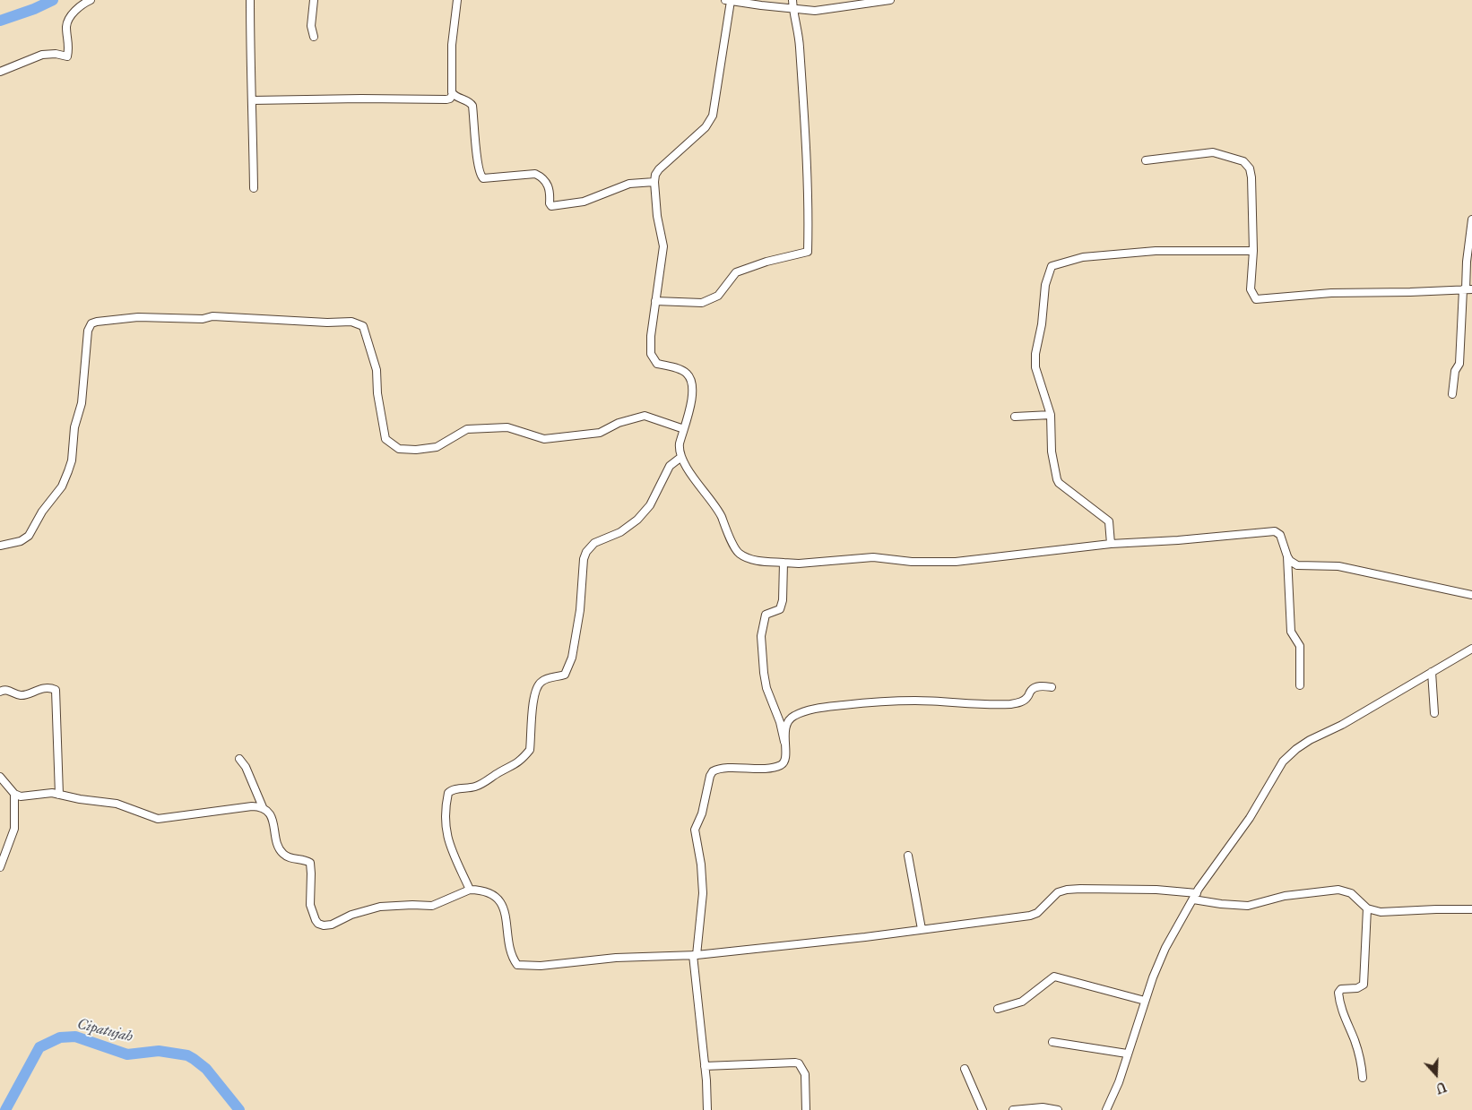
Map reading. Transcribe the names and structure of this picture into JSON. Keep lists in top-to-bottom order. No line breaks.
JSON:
{"water":["Cipatujah"],"north":"bottom"}
